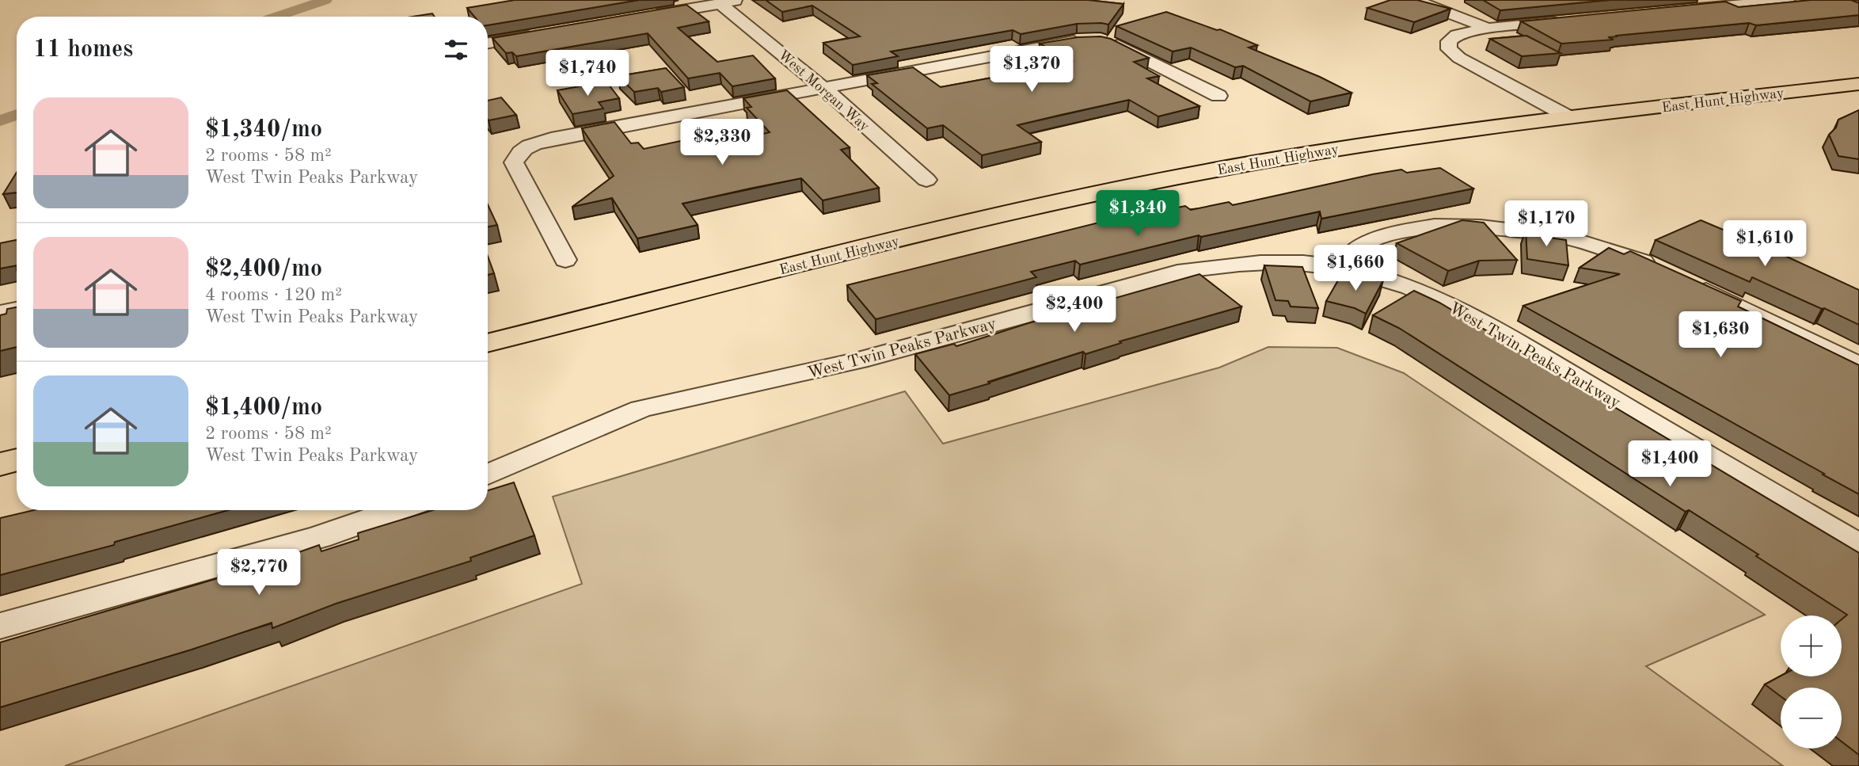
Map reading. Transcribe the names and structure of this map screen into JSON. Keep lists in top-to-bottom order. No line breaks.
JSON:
{"streets":{"main road":["East Hunt Highway"],"street":["West Morgan Way","West Twin Peaks Parkway"]},"page":{"heading":"11 homes","price":["$1,370","$1,740","$2,330","$1,340","$1,170","$1,610","$1,660","$2,400","$1,630","$1,400","$2,770"],"list":[{"name":"$1,340/mo","note":"2 rooms · 58 m² · West Twin Peaks Parkway"},{"name":"$2,400/mo","note":"4 rooms · 120 m² · West Twin Peaks Parkway"},{"name":"$1,400/mo","note":"2 rooms · 58 m² · West Twin Peaks Parkway"}],"map_buttons":["+","−"]}}
